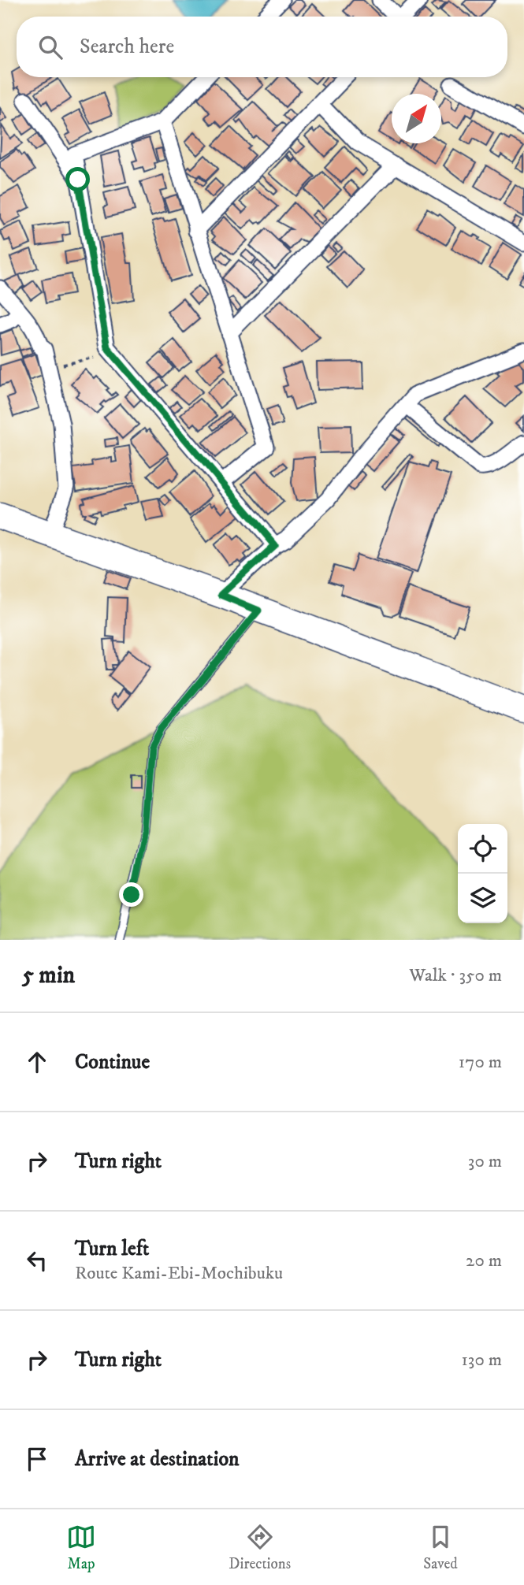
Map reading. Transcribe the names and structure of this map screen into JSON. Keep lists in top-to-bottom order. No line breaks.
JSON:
{"north":"top right","page":{"search":"Search here","heading":["5 min","Walk · 350 m"],"list":[["Continue","170 m"],["Turn right","30 m"],["Turn left","Route Kami-Ebi-Mochibuku","20 m"],["Turn right","130 m"],"Arrive at destination"],"nav":["Map","Directions","Saved"]}}
